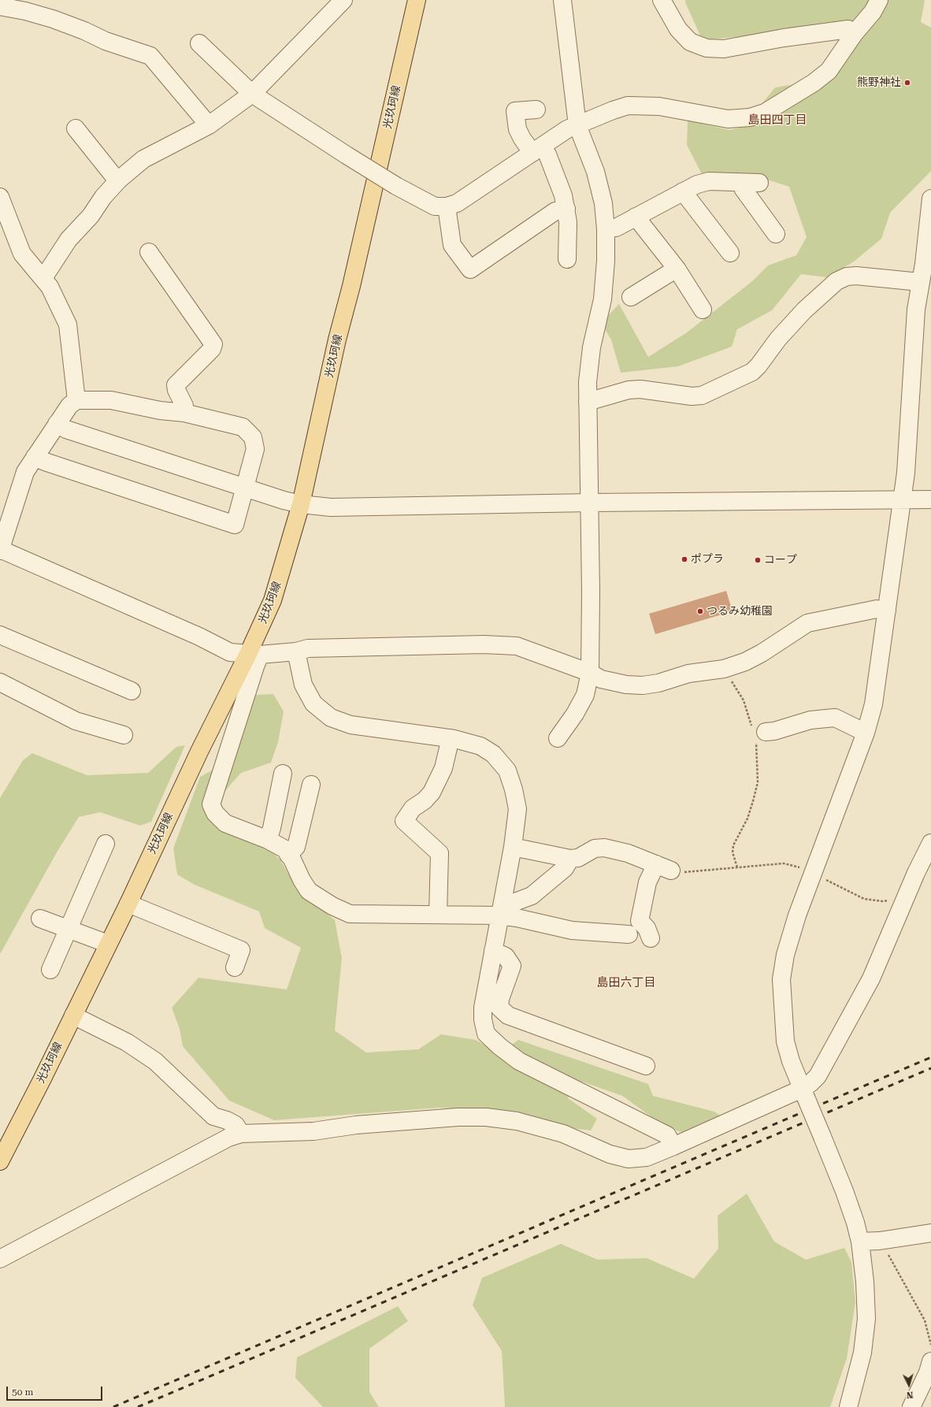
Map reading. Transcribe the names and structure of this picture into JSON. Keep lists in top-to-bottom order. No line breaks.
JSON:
{"streets":{"main road":["光玖珂線"]},"districts":["島田四丁目","島田六丁目"],"places":["熊野神社","ポプラ","コープ","つるみ幼稚園"],"scale_bar":"50 m","north":"bottom"}
